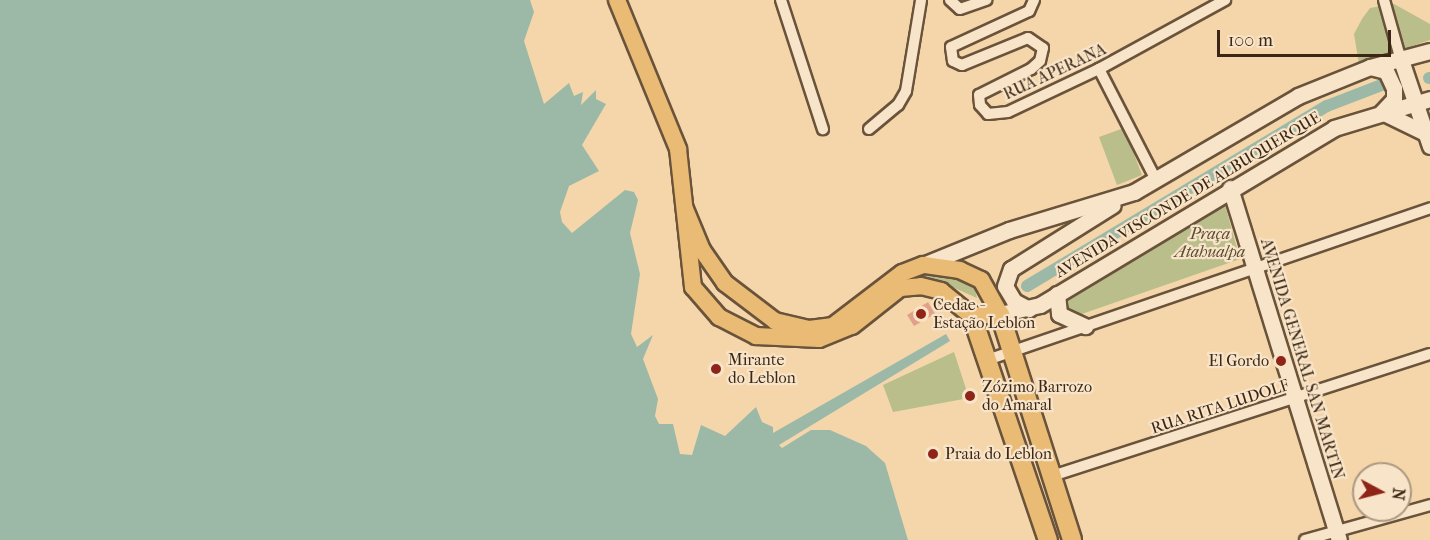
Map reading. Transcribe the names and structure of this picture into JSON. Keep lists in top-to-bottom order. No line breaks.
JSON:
{"streets":{"main road":["AVENIDA VISCONDE DE ALBUQUERQUE","AVENIDA GENERAL SAN MARTIN"],"street":["RUA APERANA","RUA RITA LUDOLF"]},"crossings":[["AVENIDA VISCONDE DE ALBUQUERQUE","AVENIDA GENERAL SAN MARTIN"],["AVENIDA GENERAL SAN MARTIN","RUA RITA LUDOLF"]],"parks":["Praça Atahualpa"],"places":["Cedae - Estação Leblon","El Gordo","Mirante do Leblon","Zózimo Barrozo do Amaral","Praia do Leblon"],"scale_bar":"100 m","north":"right"}
